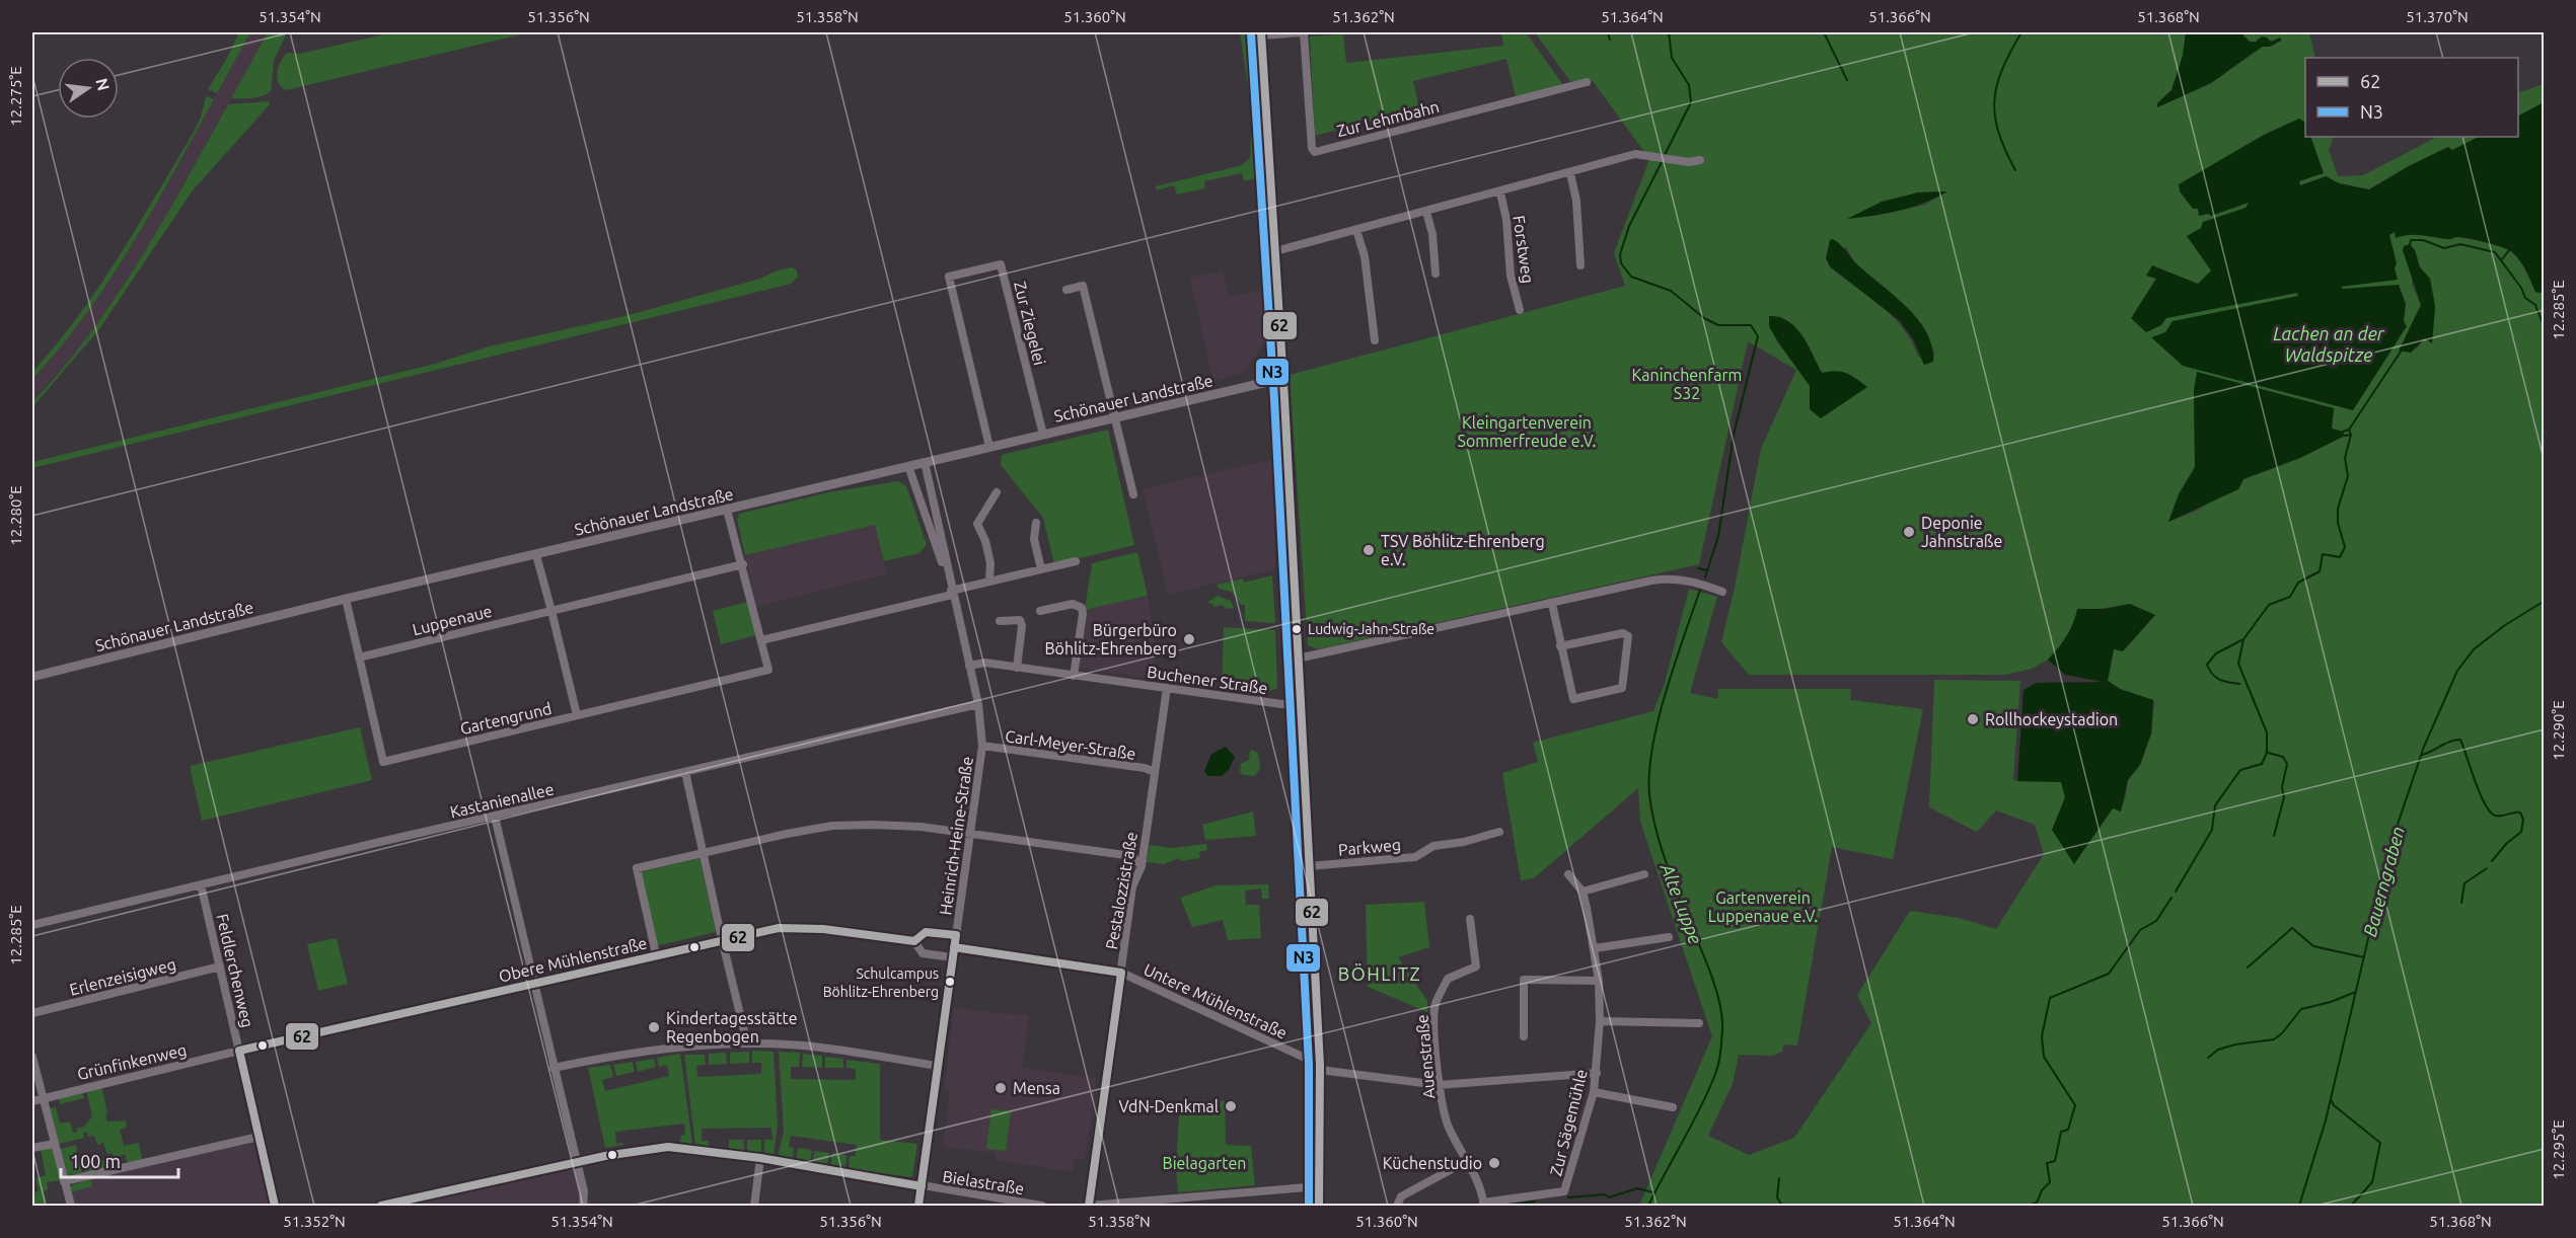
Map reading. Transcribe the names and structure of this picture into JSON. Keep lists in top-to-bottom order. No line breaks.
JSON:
{"streets":{"street":["Zur Lehmbahn","Forstweg","Zur Ziegelei","Schönauer Landstraße","Luppenaue","Buchener Straße","Gartengrund","Carl-Meyer-Straße","Kastanienallee","Heinrich-Heine-Straße","Parkweg","Pestalozzistraße","Obere Mühlenstraße","Feldlerchenweg","Erlenzeisigweg","Untere Mühlenstraße","Auenstraße","Grünfinkenweg","Zur Sägemühle","Bielastraße"]},"crossings":[["Zur Ziegelei","Schönauer Landstraße"],["Schönauer Landstraße","Gartengrund"],["Schönauer Landstraße","Heinrich-Heine-Straße"],["Luppenaue","Gartengrund"],["Buchener Straße","Heinrich-Heine-Straße"],["Buchener Straße","Pestalozzistraße"],["Carl-Meyer-Straße","Heinrich-Heine-Straße"],["Carl-Meyer-Straße","Pestalozzistraße"],["Kastanienallee","Heinrich-Heine-Straße"],["Kastanienallee","Feldlerchenweg"],["Heinrich-Heine-Straße","Obere Mühlenstraße"],["Heinrich-Heine-Straße","Untere Mühlenstraße"],["Heinrich-Heine-Straße","Bielastraße"],["Pestalozzistraße","Untere Mühlenstraße"],["Obere Mühlenstraße","Feldlerchenweg"],["Obere Mühlenstraße","Grünfinkenweg"],["Feldlerchenweg","Erlenzeisigweg"],["Feldlerchenweg","Grünfinkenweg"],["Untere Mühlenstraße","Auenstraße"],["Untere Mühlenstraße","Zur Sägemühle"],["Auenstraße","Zur Sägemühle"]],"districts":["BÖHLITZ"],"water":["Lachen an der Waldspitze","Bauerngraben","Alte Luppe"],"parks":["Kaninchenfarm S32","Kleingartenverein Sommerfreude e.V.","Gartenverein Luppenaue e.V.","Bielagarten"],"places":["Deponie Jahnstraße","TSV Böhlitz-Ehrenberg e.V.","Ludwig-Jahn-Straße","Bürgerbüro Böhlitz-Ehrenberg","Rollhockeystadion","Schulcampus Böhlitz-Ehrenberg","Kindertagesstätte Regenbogen","Mensa","VdN-Denkmal","Küchenstudio"],"lines":["transit line 62","transit line N3"],"legend":["62","N3"],"scale_bar":"100 m","north":"right","coordinates":["51.354°N","51.356°N","51.358°N","51.360°N","51.362°N","51.364°N","51.366°N","51.368°N","51.370°N","12.275°E","12.285°E","12.280°E","12.290°E","12.295°E","51.352°N"]}
